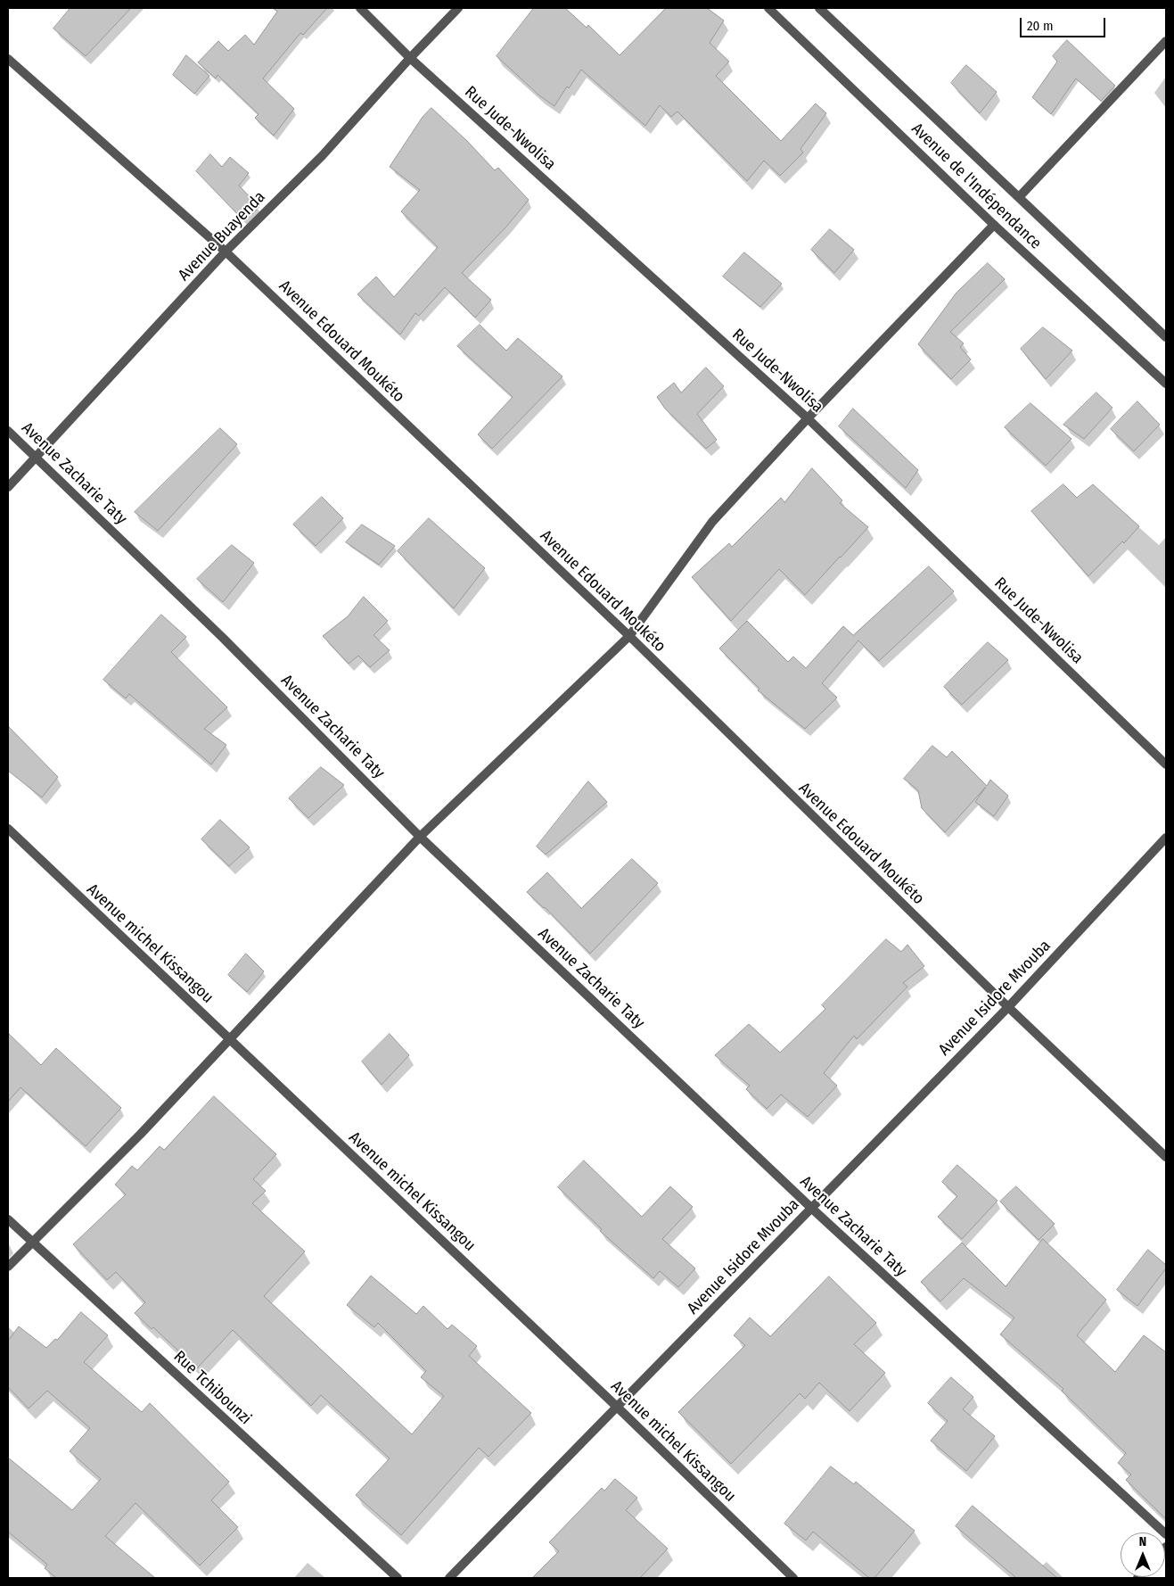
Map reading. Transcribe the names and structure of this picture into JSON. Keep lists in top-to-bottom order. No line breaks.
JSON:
{"streets":{"street":["Rue Jude-Nwolisa","Avenue de l'Indépendance","Avenue Buayenda","Avenue Edouard Moukéto","Avenue Zacharie Taty","Avenue michel Kissangou","Avenue Isidore Mvouba","Rue Tchibounzi"]},"crossings":[["Rue Jude-Nwolisa","Avenue Buayenda"],["Avenue Buayenda","Avenue Edouard Moukéto"],["Avenue Buayenda","Avenue Zacharie Taty"],["Avenue Edouard Moukéto","Avenue Isidore Mvouba"],["Avenue Zacharie Taty","Avenue Isidore Mvouba"],["Avenue michel Kissangou","Avenue Isidore Mvouba"]],"scale_bar":"20 m","north":"top"}
